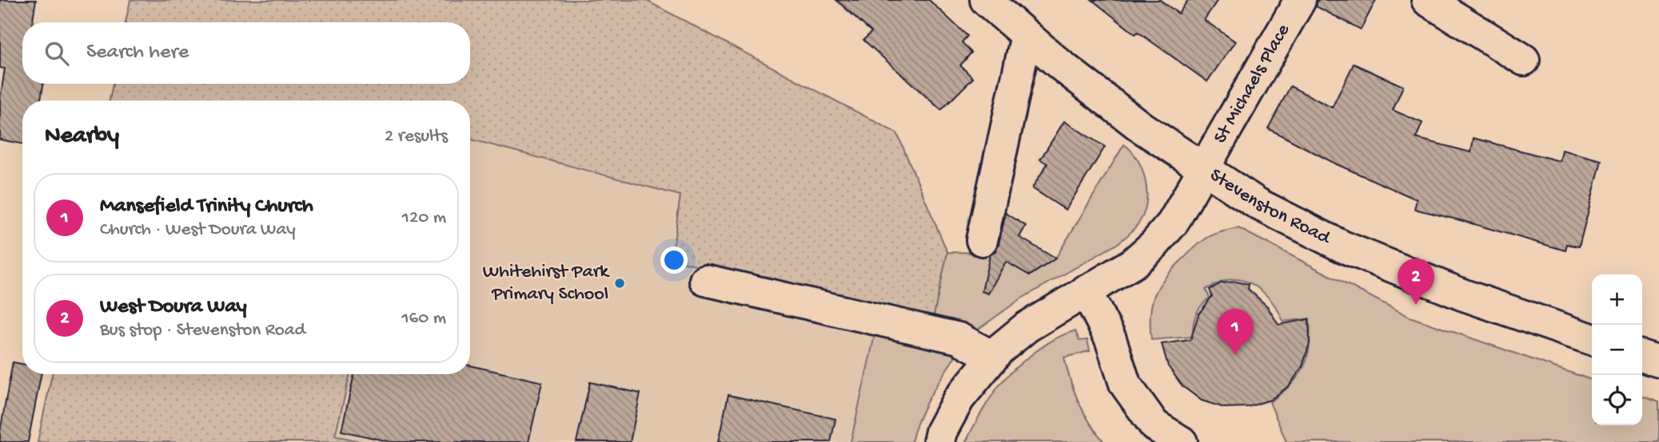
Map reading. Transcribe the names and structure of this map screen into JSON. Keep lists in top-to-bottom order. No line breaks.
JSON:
{"streets":{"main road":["St Michaels Place","Stevenston Road"]},"crossings":[["St Michaels Place","Stevenston Road"]],"places":["Whitehirst Park Primary School"],"page":{"search":"Search here","heading":["Nearby","2 results"],"list":[{"mark":"1","name":"Mansefield Trinity Church","note":"Church · West Doura Way","value":"120 m"},{"mark":"2","name":"West Doura Way","note":"Bus stop · Stevenston Road","value":"160 m"}],"pins":["2","1"],"map_buttons":["+","−"]}}
